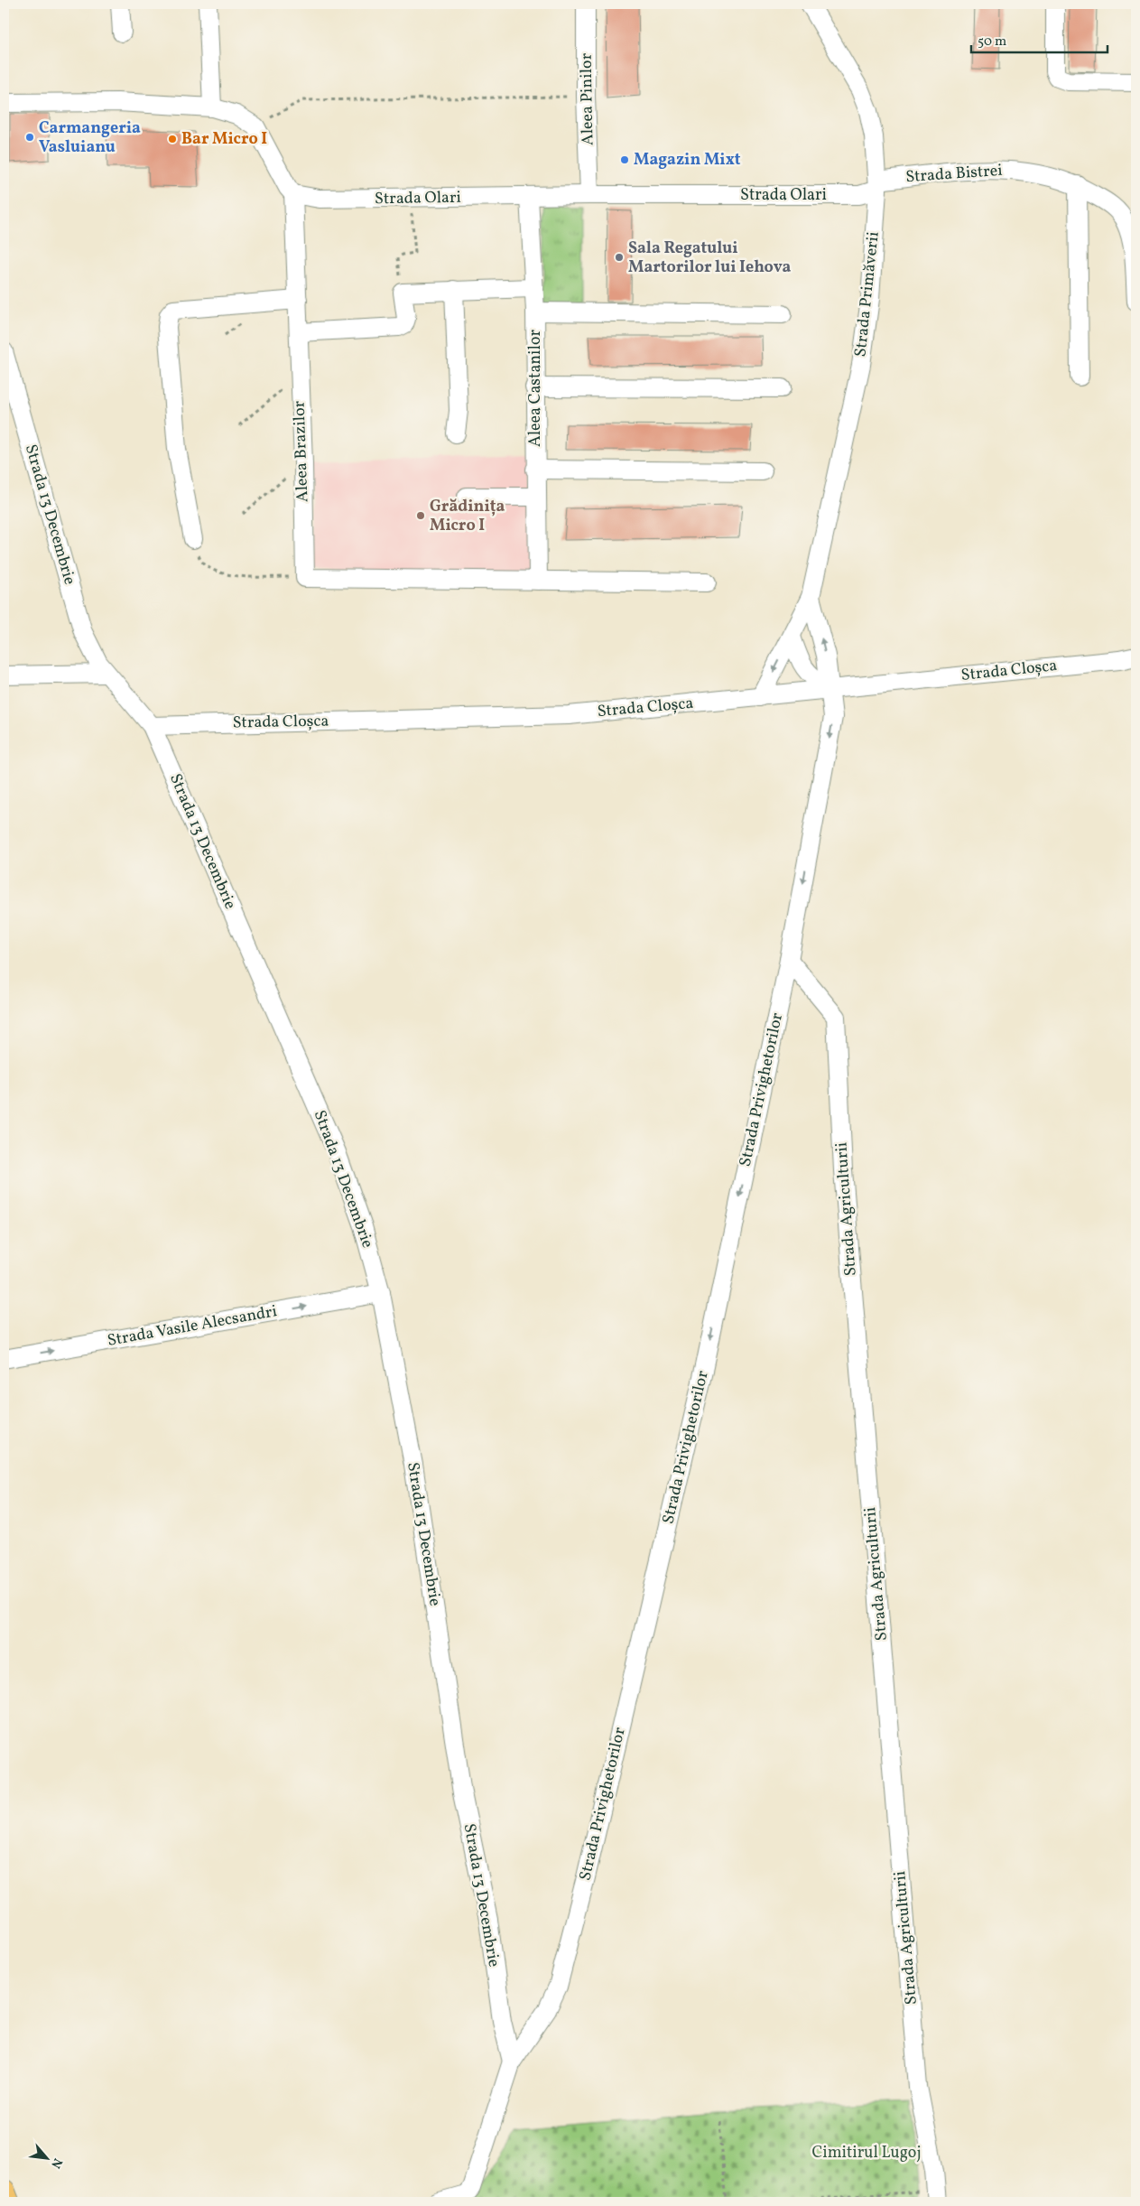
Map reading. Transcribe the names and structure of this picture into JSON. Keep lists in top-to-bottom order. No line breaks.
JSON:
{"streets":{"street":["Aleea Pinilor","Strada Bistrei","Strada Olari","Strada Primăverii","Aleea Castanilor","Aleea Brazilor","Strada 13 Decembrie","Strada Cloșca","Strada Privighetorilor","Strada Agriculturii","Strada Vasile Alecsandri"]},"crossings":[["Aleea Pinilor","Strada Olari"],["Strada Bistrei","Strada Olari"],["Strada Bistrei","Strada Primăverii"],["Strada Olari","Strada Primăverii"],["Strada Olari","Aleea Castanilor"],["Strada Olari","Aleea Brazilor"],["Strada Primăverii","Strada Cloșca"],["Strada Primăverii","Strada Privighetorilor"],["Strada 13 Decembrie","Strada Cloșca"],["Strada 13 Decembrie","Strada Privighetorilor"],["Strada 13 Decembrie","Strada Vasile Alecsandri"],["Strada Cloșca","Strada Privighetorilor"],["Strada Privighetorilor","Strada Agriculturii"]],"one_way":["Strada Privighetorilor","Strada Vasile Alecsandri"],"parks":["Cimitirul Lugoj"],"places":["Carmangeria Vasluianu","Bar Micro I","Magazin Mixt","Sala Regatului Martorilor lui Iehova","Grădinița Micro I"],"scale_bar":"50 m","north":"bottom right"}
